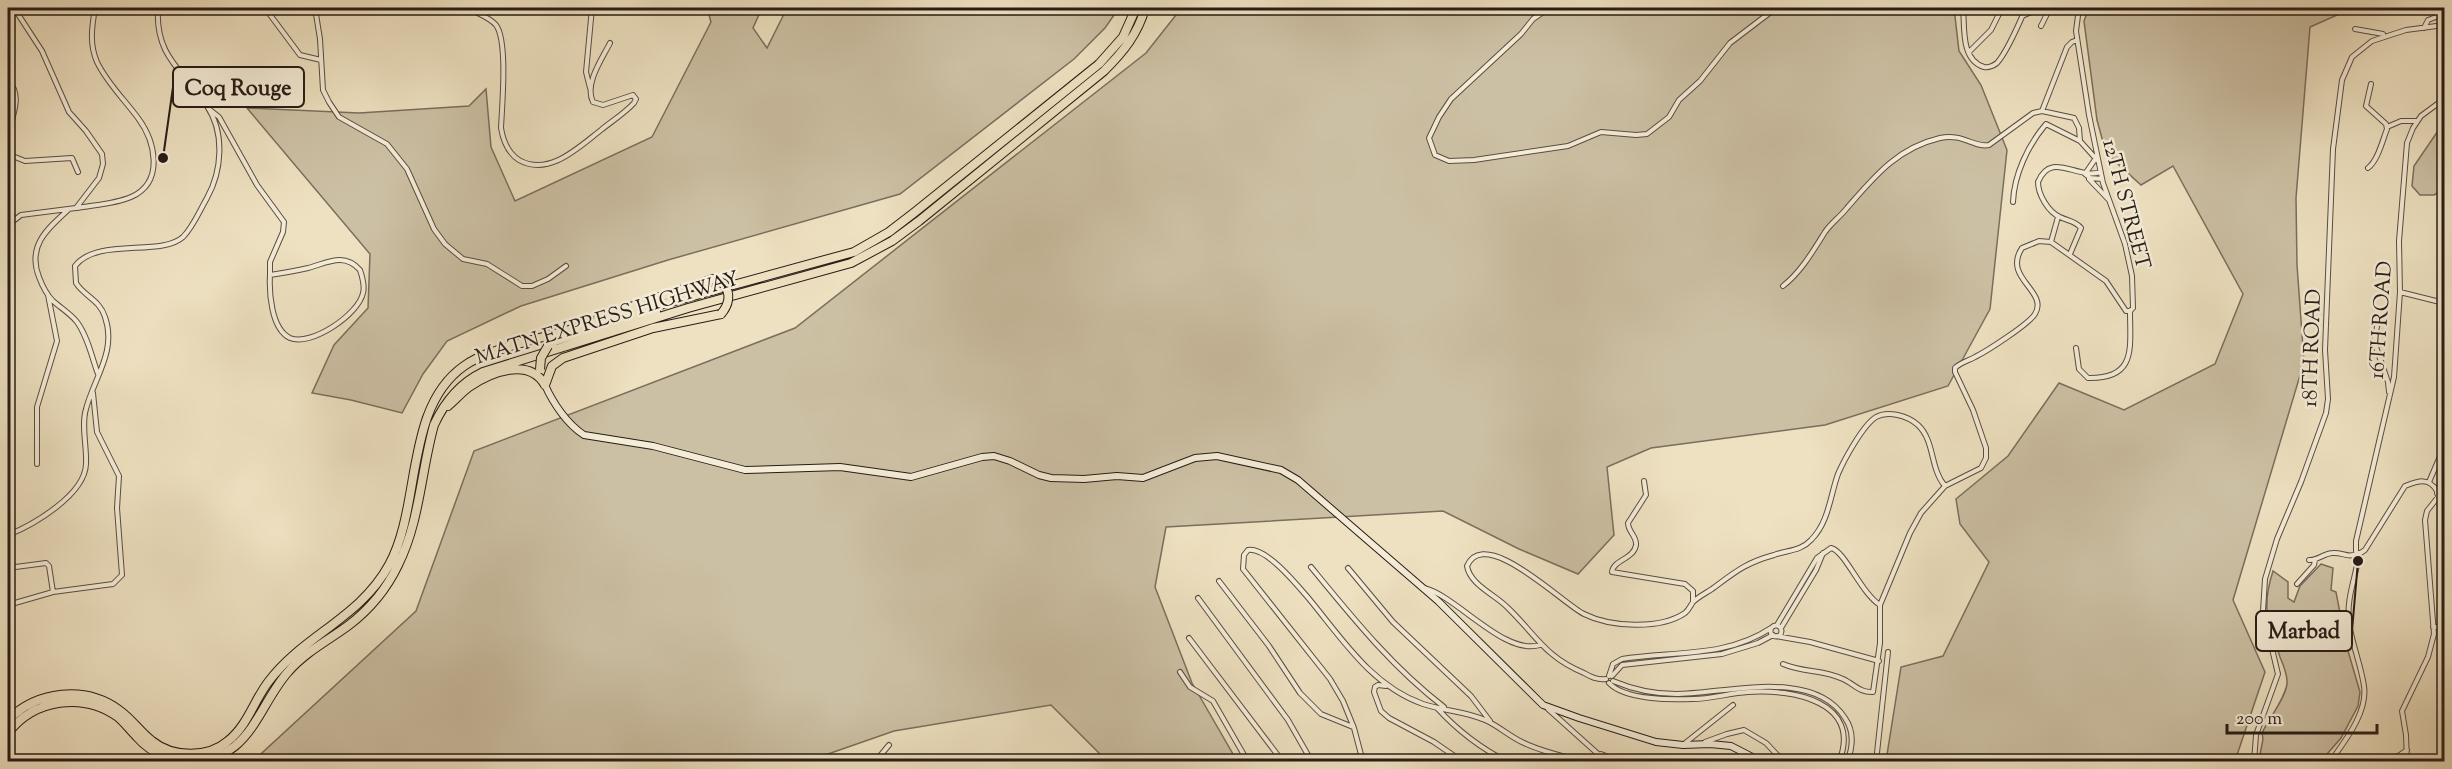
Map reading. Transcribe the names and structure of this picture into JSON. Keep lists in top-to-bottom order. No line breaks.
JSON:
{"streets":{"highway":["MATN EXPRESS HIGHWAY"],"street":["12TH STREET","16TH ROAD","18TH ROAD"]},"places":["Coq Rouge","Marbad"],"scale_bar":"200 m"}
